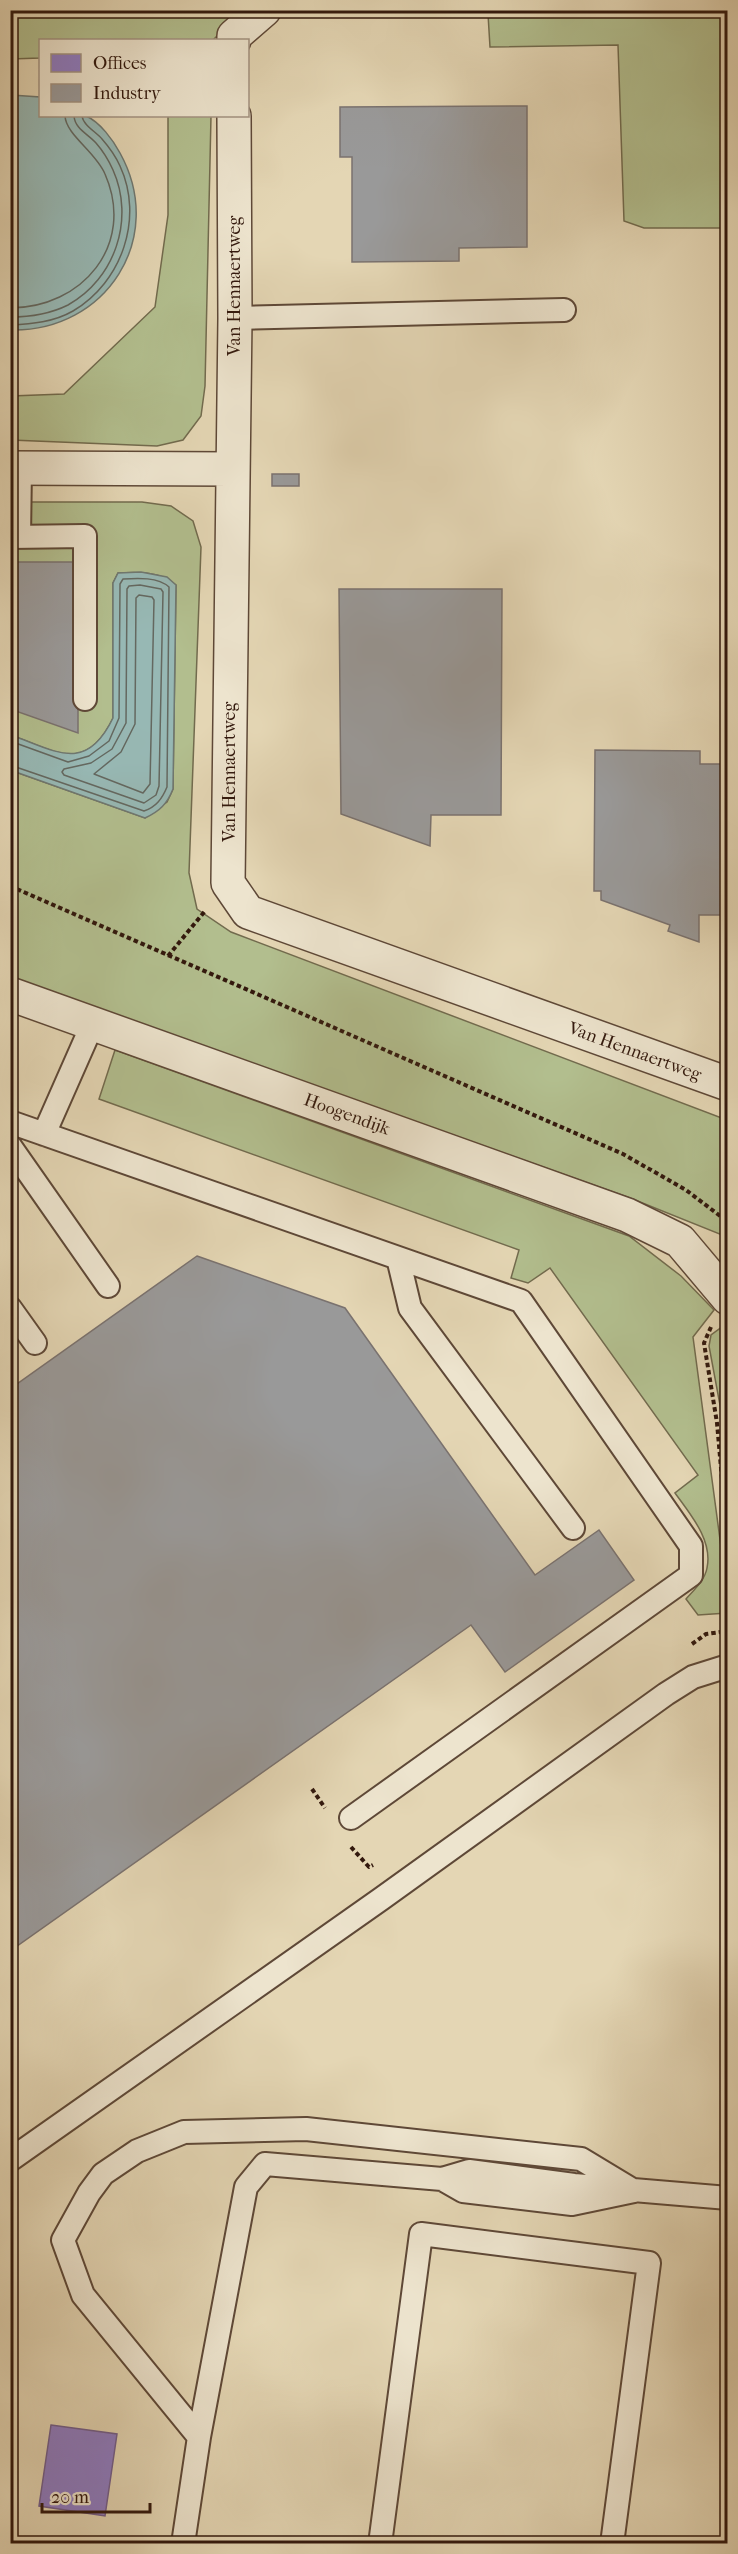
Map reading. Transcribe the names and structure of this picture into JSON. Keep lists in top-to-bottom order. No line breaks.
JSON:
{"streets":{"street":["Van Hennaertweg","Hoogendijk"]},"legend":["Offices","Industry"],"scale_bar":"20 m"}
